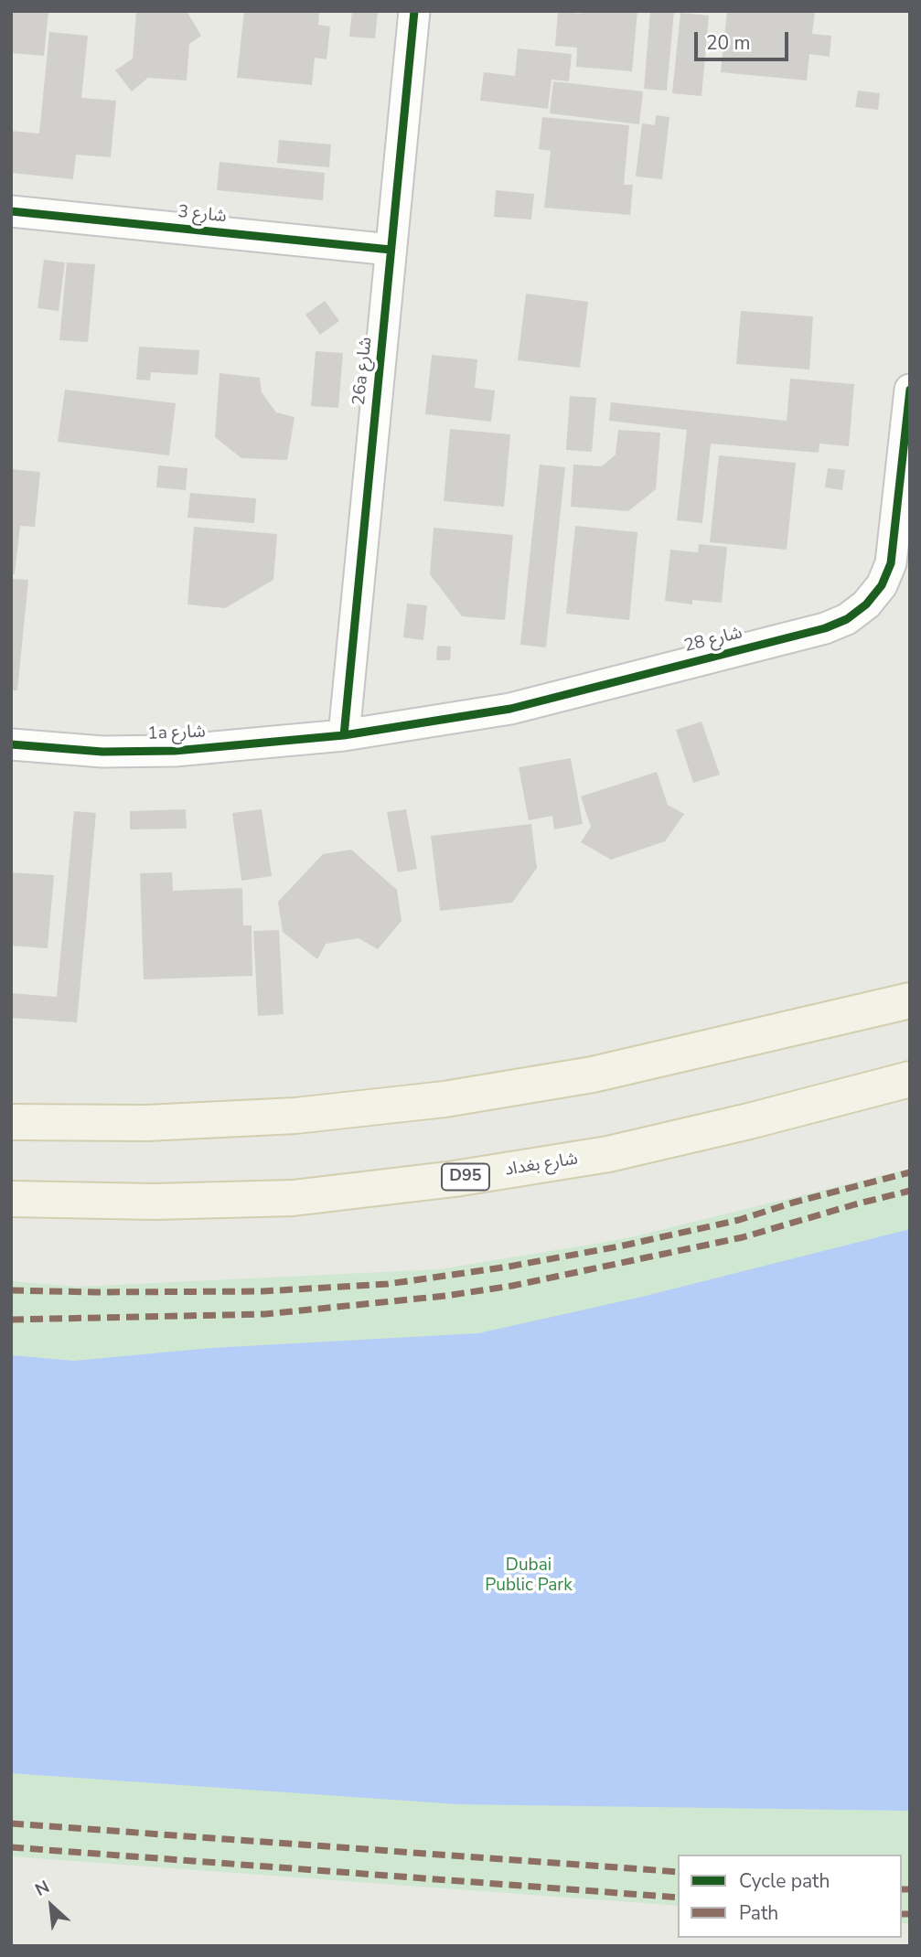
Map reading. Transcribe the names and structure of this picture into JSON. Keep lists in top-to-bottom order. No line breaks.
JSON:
{"streets":{"main road":["شارع بغداد","D95"],"street":["شارع 3","26a شارع","شارع 28","1a شارع"]},"crossings":[["شارع 3","26a شارع"],["26a شارع","شارع 28"],["26a شارع","1a شارع"],["شارع 28","1a شارع"]],"parks":["Dubai Public Park"],"legend":["Cycle path","Path"],"scale_bar":"20 m","north":"top left"}
